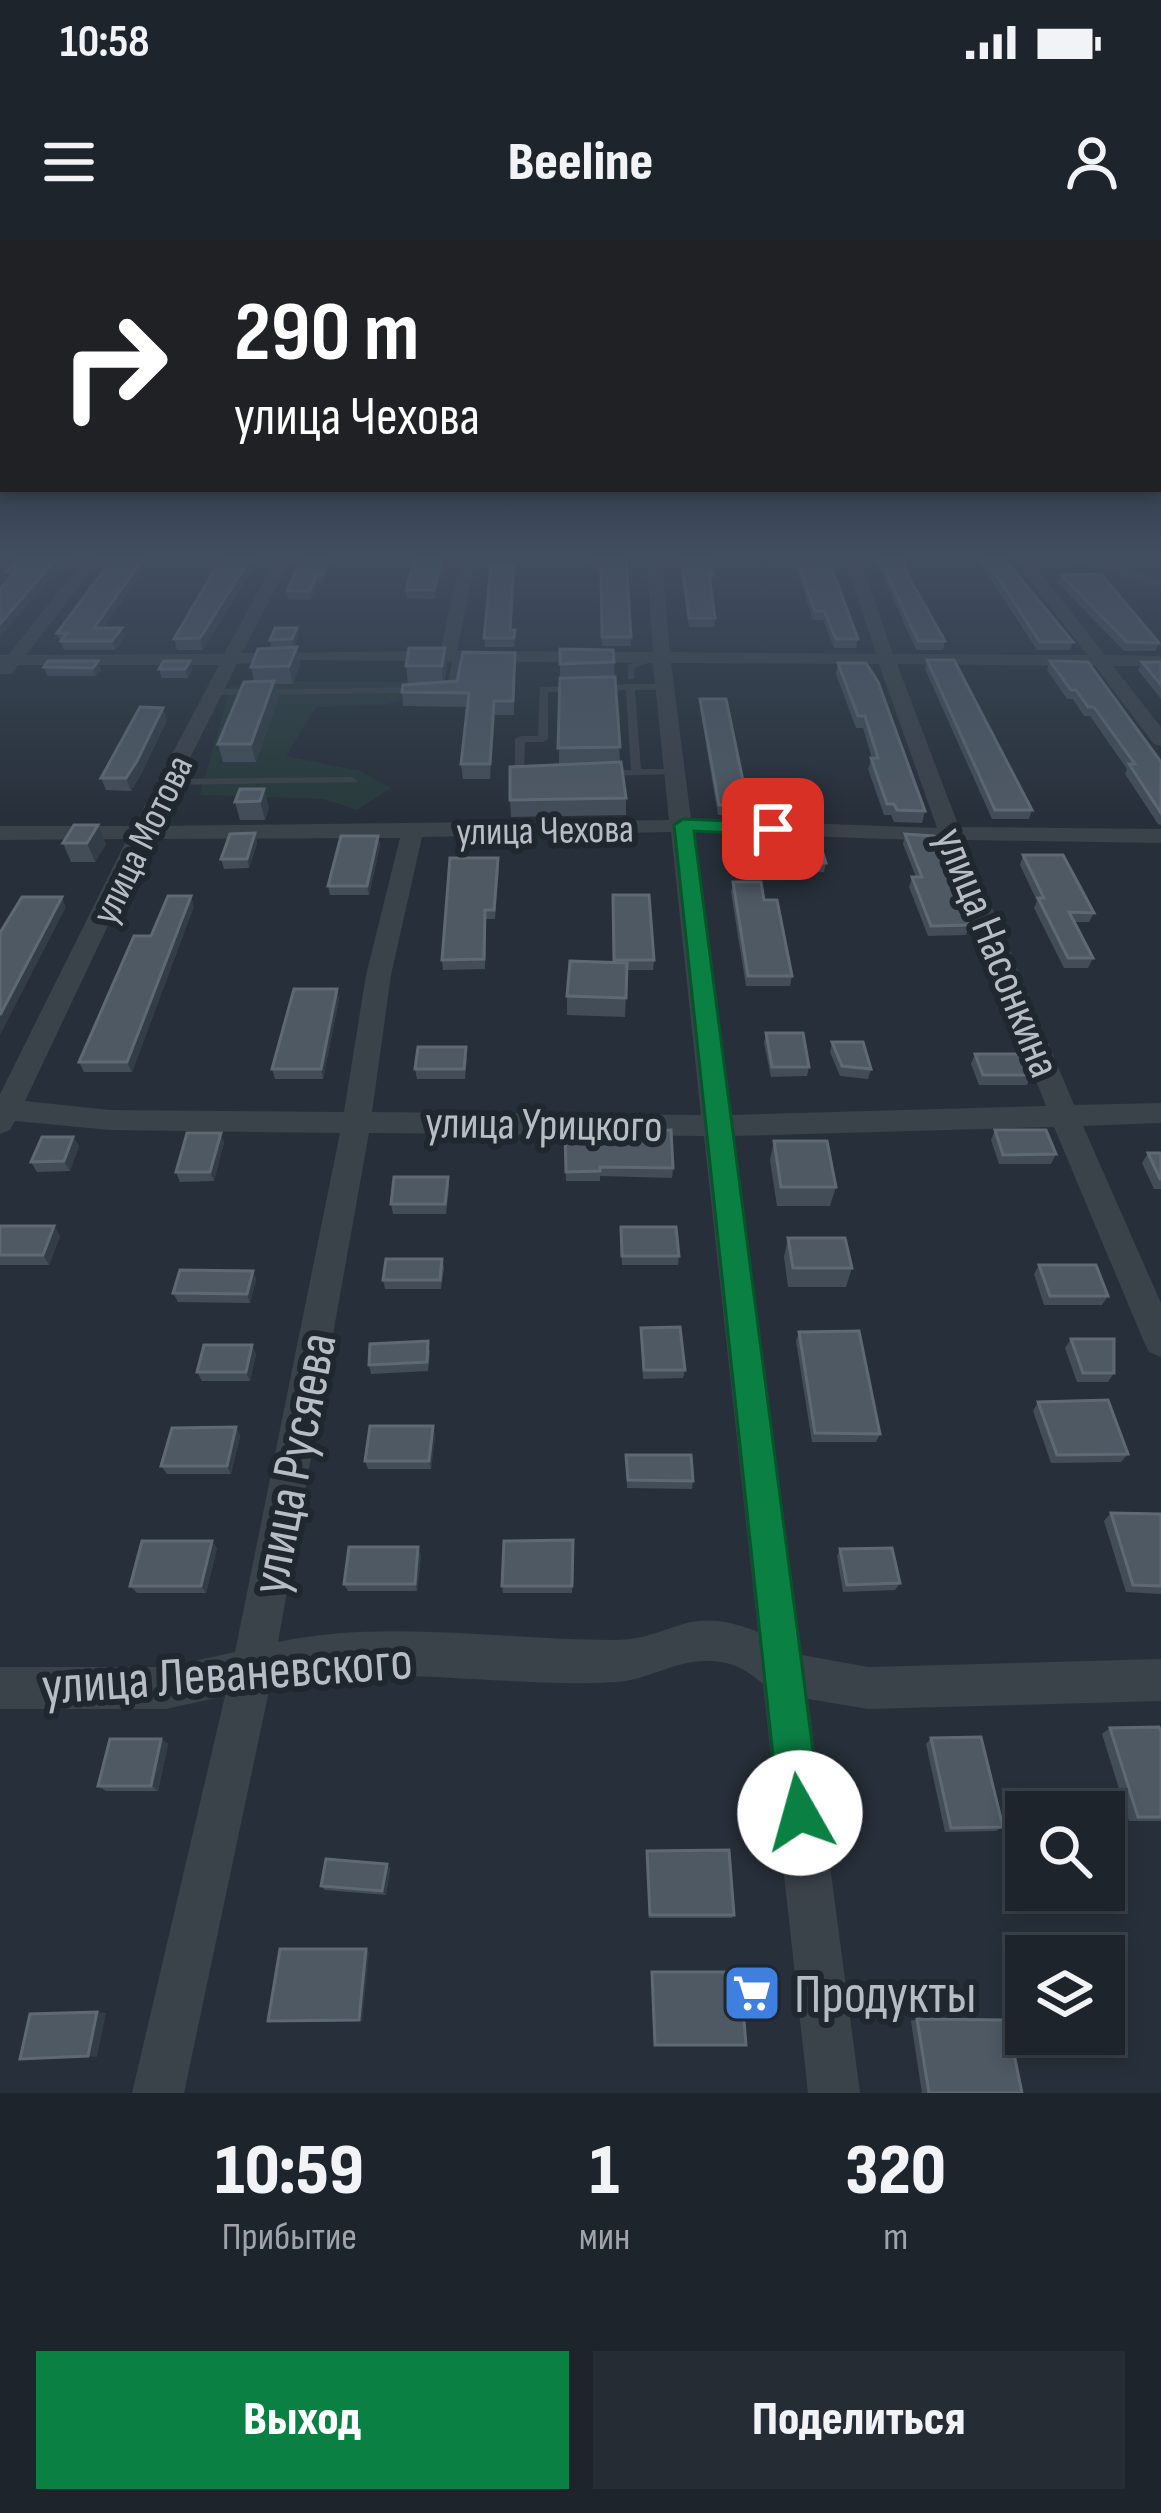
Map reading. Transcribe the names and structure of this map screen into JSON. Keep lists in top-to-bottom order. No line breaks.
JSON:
{"streets":{"street":["улица Чехова","улица Мотова","улица Насонкина","улица Урицкого","улица Русяева","улица Леваневского"]},"crossings":[["улица Чехова","улица Мотова"],["улица Чехова","улица Насонкина"],["улица Чехова","улица Русяева"],["улица Мотова","улица Урицкого"],["улица Насонкина","улица Урицкого"],["улица Урицкого","улица Русяева"],["улица Русяева","улица Леваневского"]],"places":{"supermarket":["Продукты"]},"page":{"status":"10:58","header":"Beeline","turn":["290 m","улица Чехова"],"eta":["10:59","Прибытие","1","мин","320","m"],"buttons":["Выход","Поделиться"]}}
